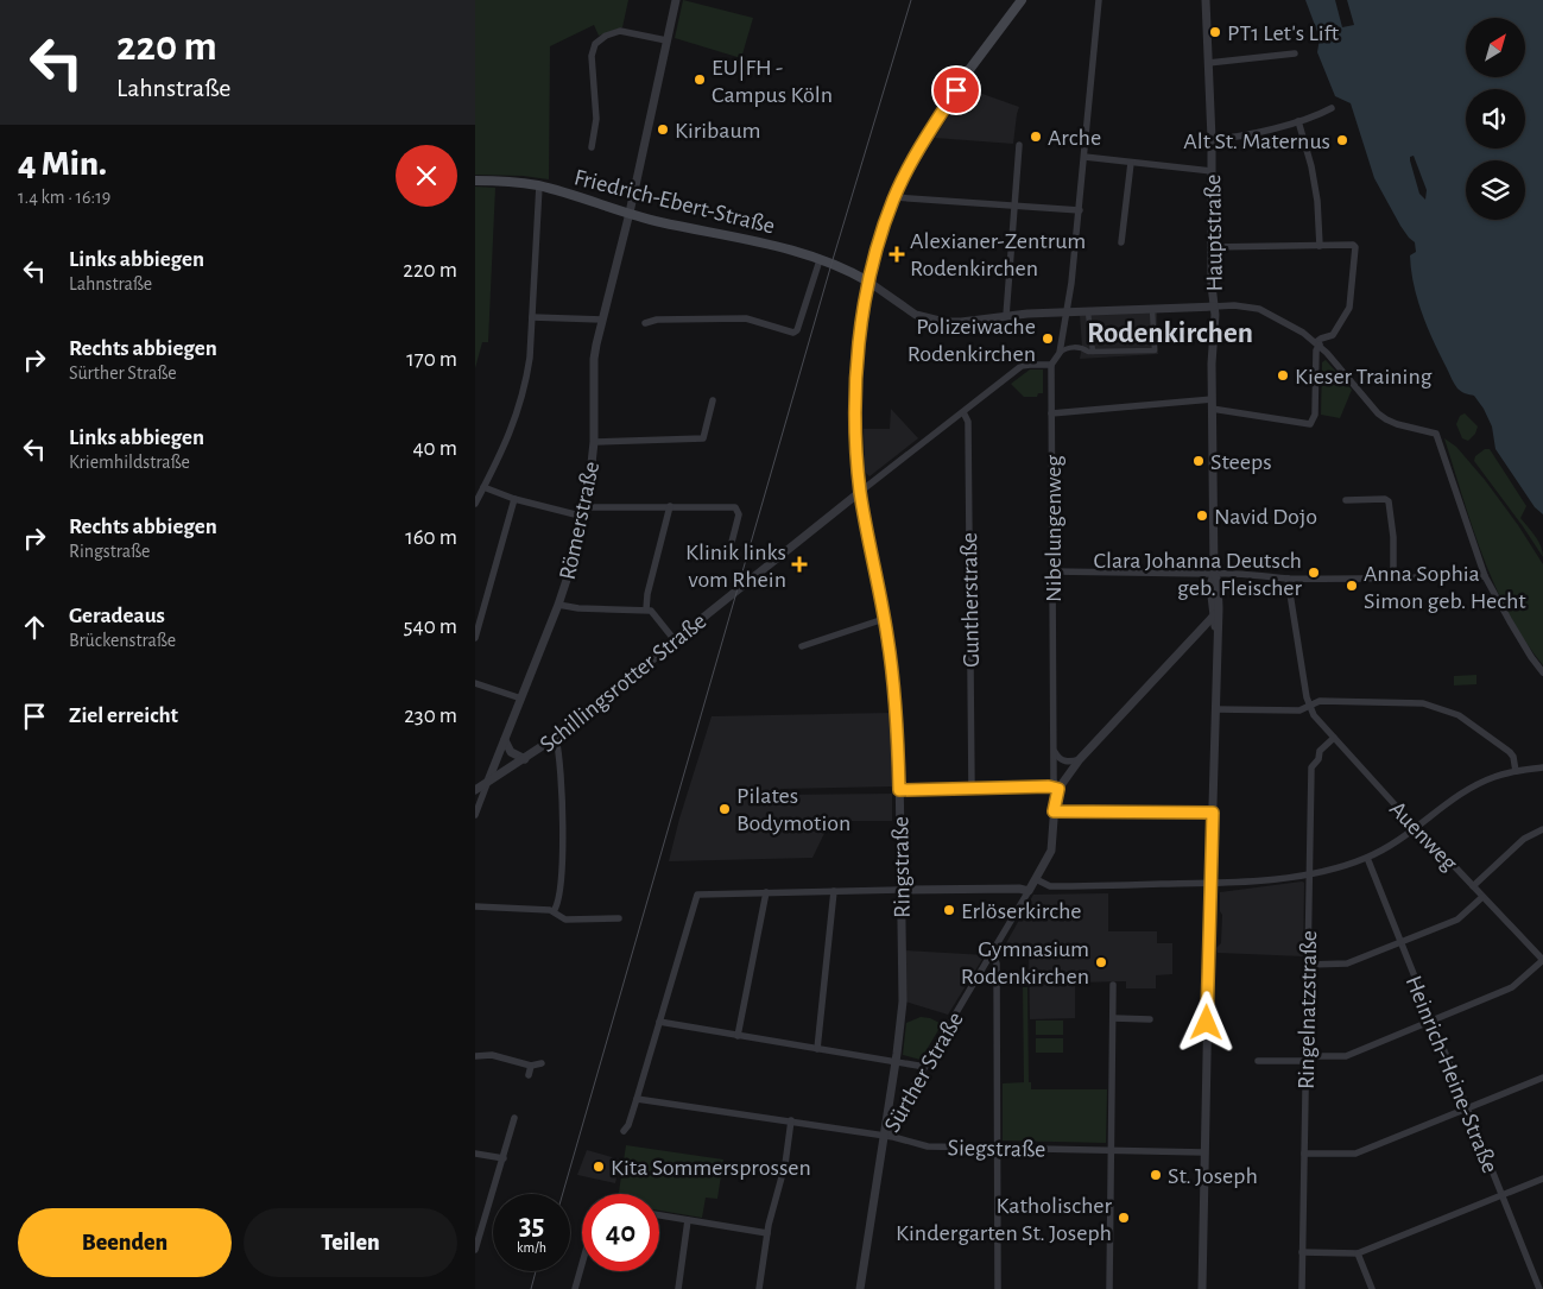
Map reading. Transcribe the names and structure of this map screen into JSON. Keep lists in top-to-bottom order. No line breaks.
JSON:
{"streets":{"main road":["Friedrich-Ebert-Straße"],"street":["Hauptstraße","Römerstraße","Nibelungenweg","Guntherstraße","Schillingsrotter Straße","Auenweg","Ringstraße","Ringelnatzstraße","Sürther Straße","Heinrich-Heine-Straße","Siegstraße"]},"crossings":[["Friedrich-Ebert-Straße","Römerstraße"],["Friedrich-Ebert-Straße","Ringstraße"],["Hauptstraße","Sürther Straße"],["Römerstraße","Schillingsrotter Straße"],["Nibelungenweg","Schillingsrotter Straße"],["Nibelungenweg","Sürther Straße"],["Guntherstraße","Schillingsrotter Straße"],["Schillingsrotter Straße","Ringstraße"],["Auenweg","Ringelnatzstraße"],["Ringstraße","Sürther Straße"],["Ringstraße","Siegstraße"],["Sürther Straße","Siegstraße"]],"districts":["Rodenkirchen"],"places":{"other":["PT1 Let's Lift","EU|FH - Campus Köln","Kiribaum","Arche","Alt St. Maternus","Polizeiwache Rodenkirchen","Kieser Training","Steeps","Navid Dojo","Clara Johanna Deutsch geb. Fleischer","Anna Sophia Simon geb. Hecht","Pilates Bodymotion","Erlöserkirche","Gymnasium Rodenkirchen","Kita Sommersprossen","St. Joseph","Katholischer Kindergarten St. Joseph"],"health":["Alexianer-Zentrum Rodenkirchen","Klinik links vom Rhein"]},"north":"top right","page":{"turn":["220 m","Lahnstraße"],"heading":["4 Min.","1.4 km · 16:19"],"list":[{"name":"Links abbiegen","note":"Lahnstraße","value":"220 m"},{"name":"Rechts abbiegen","note":"Sürther Straße","value":"170 m"},{"name":"Links abbiegen","note":"Kriemhildstraße","value":"40 m"},{"name":"Rechts abbiegen","note":"Ringstraße","value":"160 m"},{"name":"Geradeaus","note":"Brückenstraße","value":"540 m"},{"name":"Ziel erreicht","value":"230 m"}],"speed":"35 km/h","limit":"40","buttons":["Beenden","Teilen"]}}
